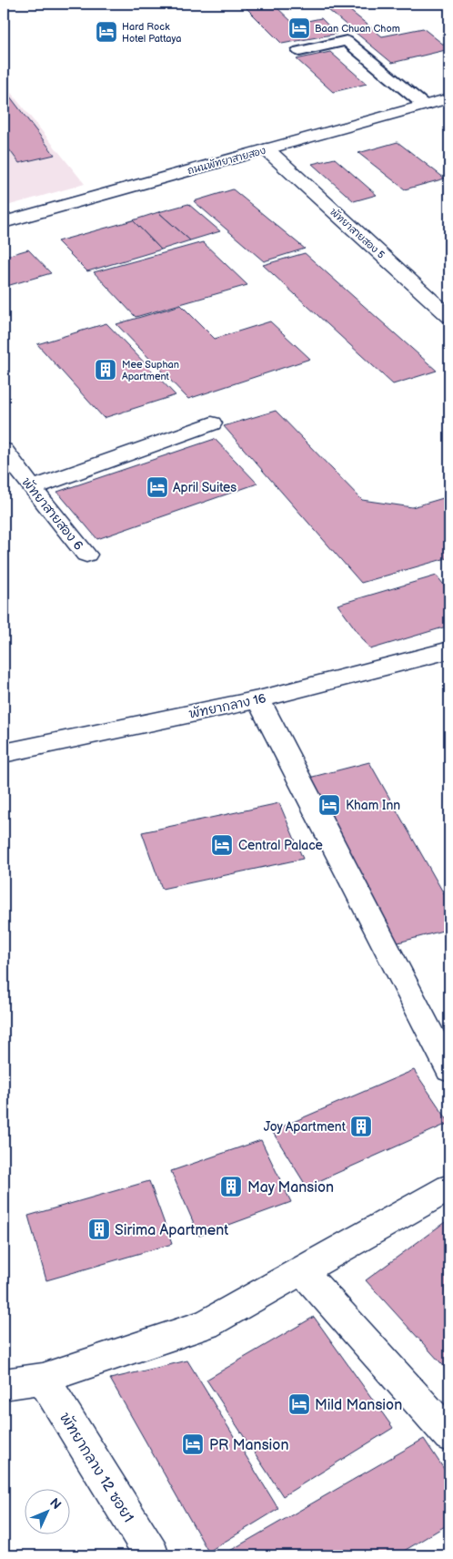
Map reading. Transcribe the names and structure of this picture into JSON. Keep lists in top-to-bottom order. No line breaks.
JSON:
{"streets":{"street":["ถนนพัทยาสายสอง","พัทยาสายสอง 5","พัทยาสายสอง 6","พัทยากลาง 16","พัทยากลาง 12 ซอย1"]},"crossings":[["ถนนพัทยาสายสอง","พัทยาสายสอง 5"]],"places":{"hotel":["Baan Chuan Chom","Hard Rock Hotel Pattaya","April Suites","Kham Inn","Central Palace","Mild Mansion","PR Mansion"],"building":["Mee Suphan Apartment","Joy Apartment","May Mansion","Sirima Apartment"]},"north":"top right"}
